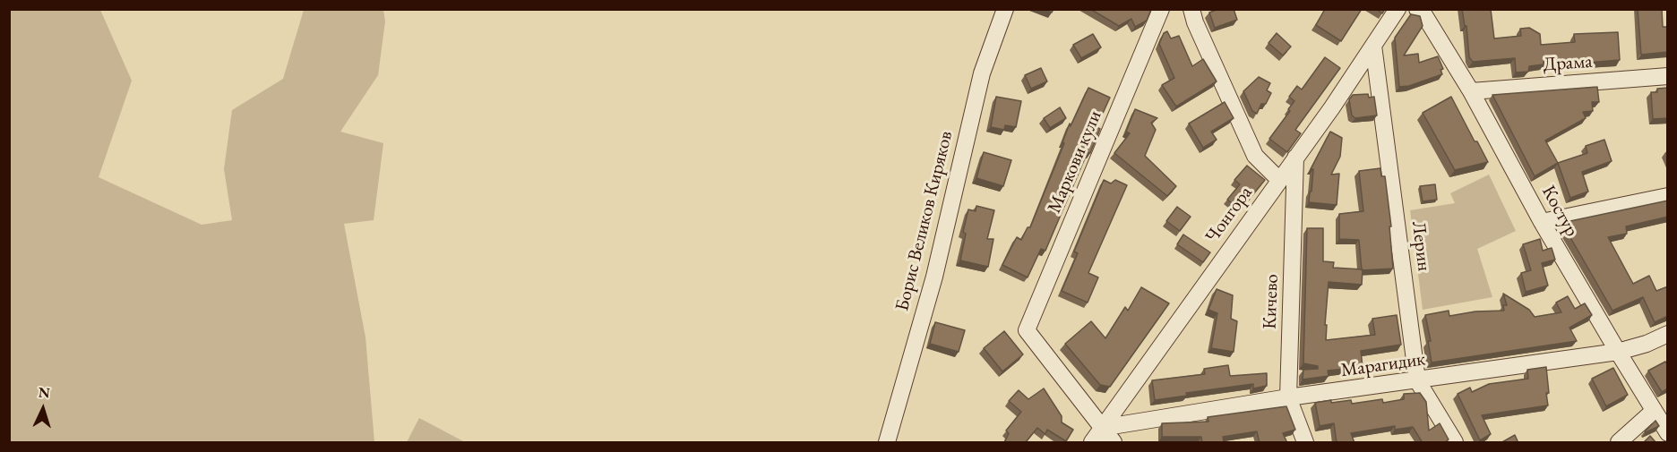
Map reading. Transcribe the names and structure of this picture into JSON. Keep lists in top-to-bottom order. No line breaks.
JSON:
{"streets":{"street":["Драма","Маркови кули","Костур","Чонгора","Борис Великов Киряков","Лерин","Кичево","Марагидик"]},"crossings":[["Драма","Костур"],["Маркови кули","Чонгора"],["Маркови кули","Марагидик"],["Костур","Марагидик"],["Чонгора","Лерин"],["Чонгора","Кичево"],["Чонгора","Марагидик"],["Лерин","Марагидик"],["Кичево","Марагидик"]],"north":"top"}
